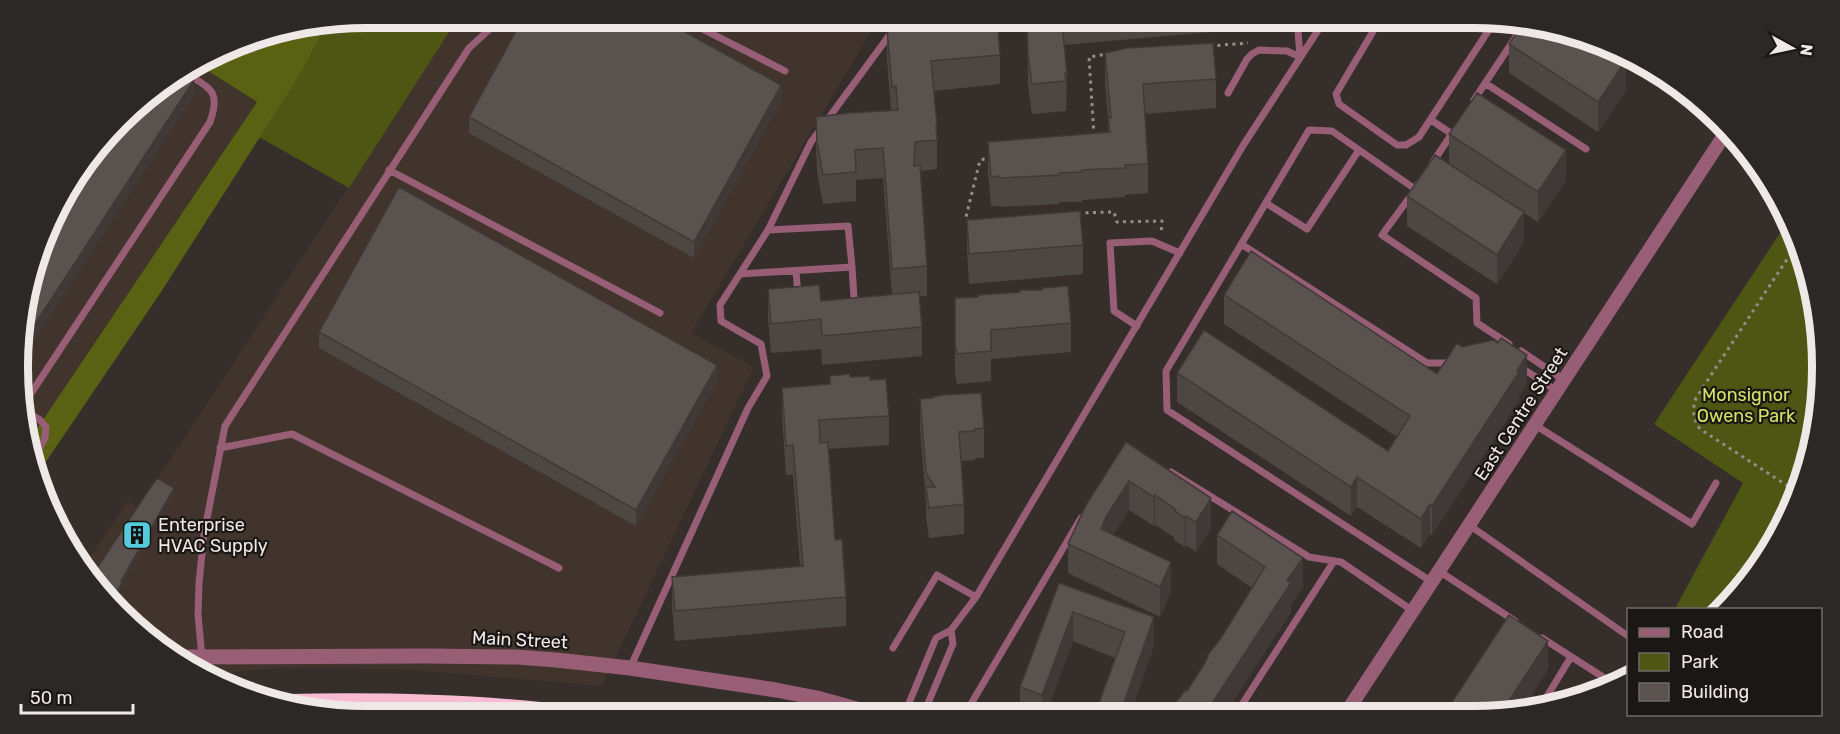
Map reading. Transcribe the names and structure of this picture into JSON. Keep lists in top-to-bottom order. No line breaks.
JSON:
{"streets":{"street":["East Centre Street","Main Street"]},"parks":["Monsignor Owens Park"],"places":{"building":["Enterprise HVAC Supply"]},"legend":["Road","Park","Building"],"scale_bar":"50 m","north":"right"}
